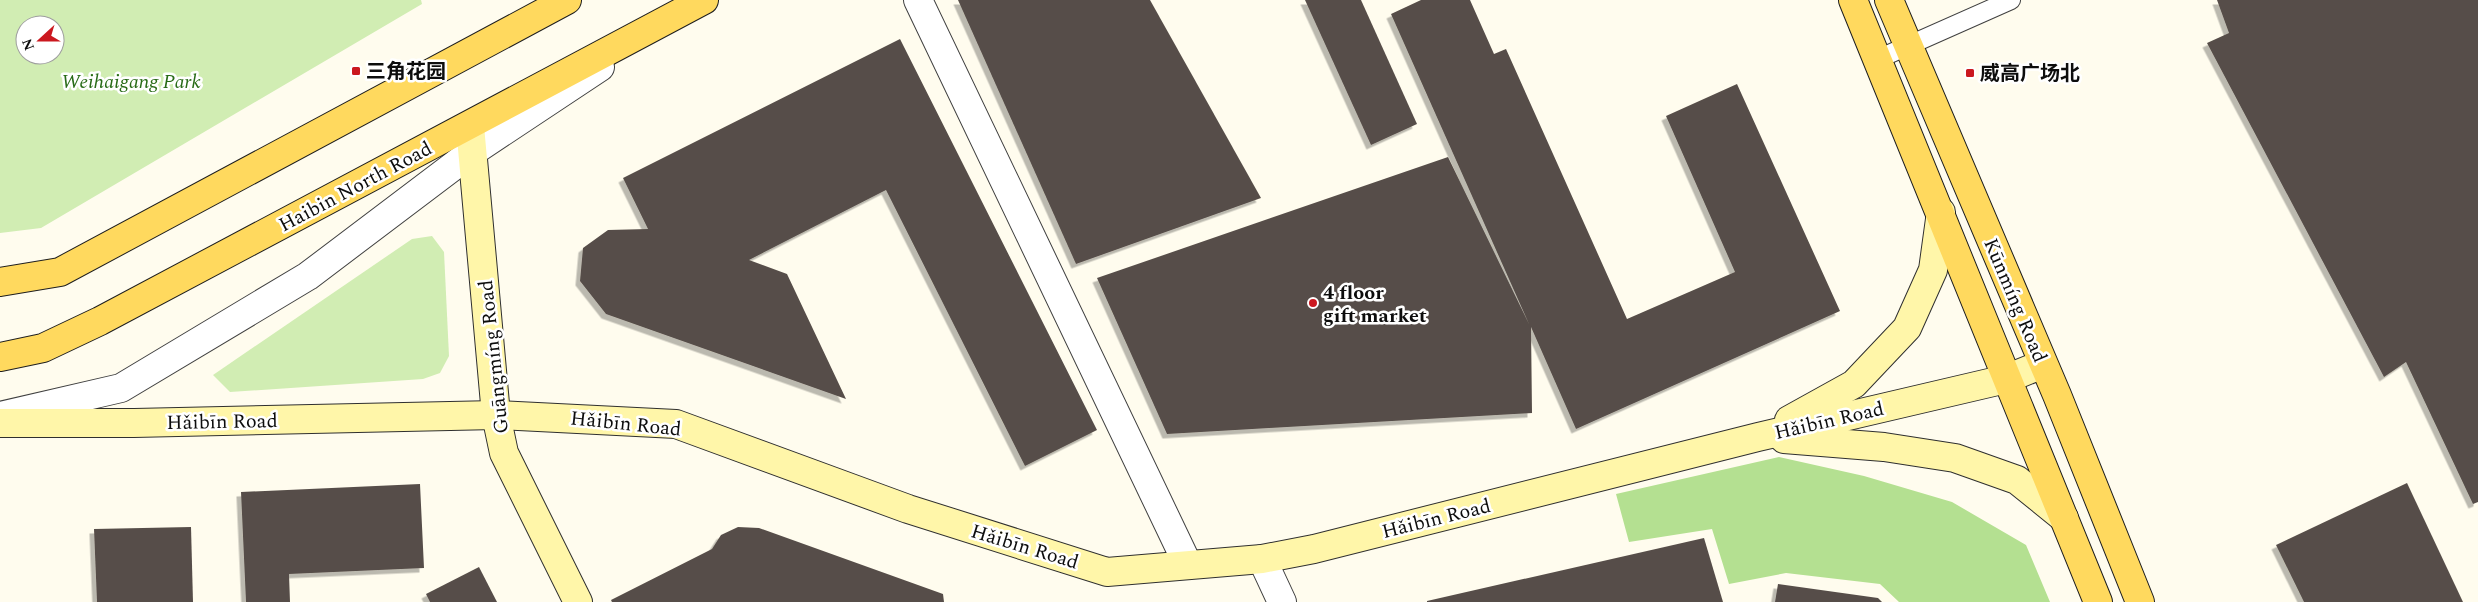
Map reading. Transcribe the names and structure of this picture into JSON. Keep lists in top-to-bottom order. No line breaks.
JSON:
{"streets":{"main road":["Haibin North Road","Kūnmíng Road","Guāngmíng Road","Hǎibīn Road"]},"crossings":[["Haibin North Road","Guāngmíng Road"],["Kūnmíng Road","Hǎibīn Road"],["Guāngmíng Road","Hǎibīn Road"]],"parks":["Weihaigang Park"],"places":{"transit":["三角花园","威高广场北"],"other":["4 floor gift market"]},"north":"left"}
